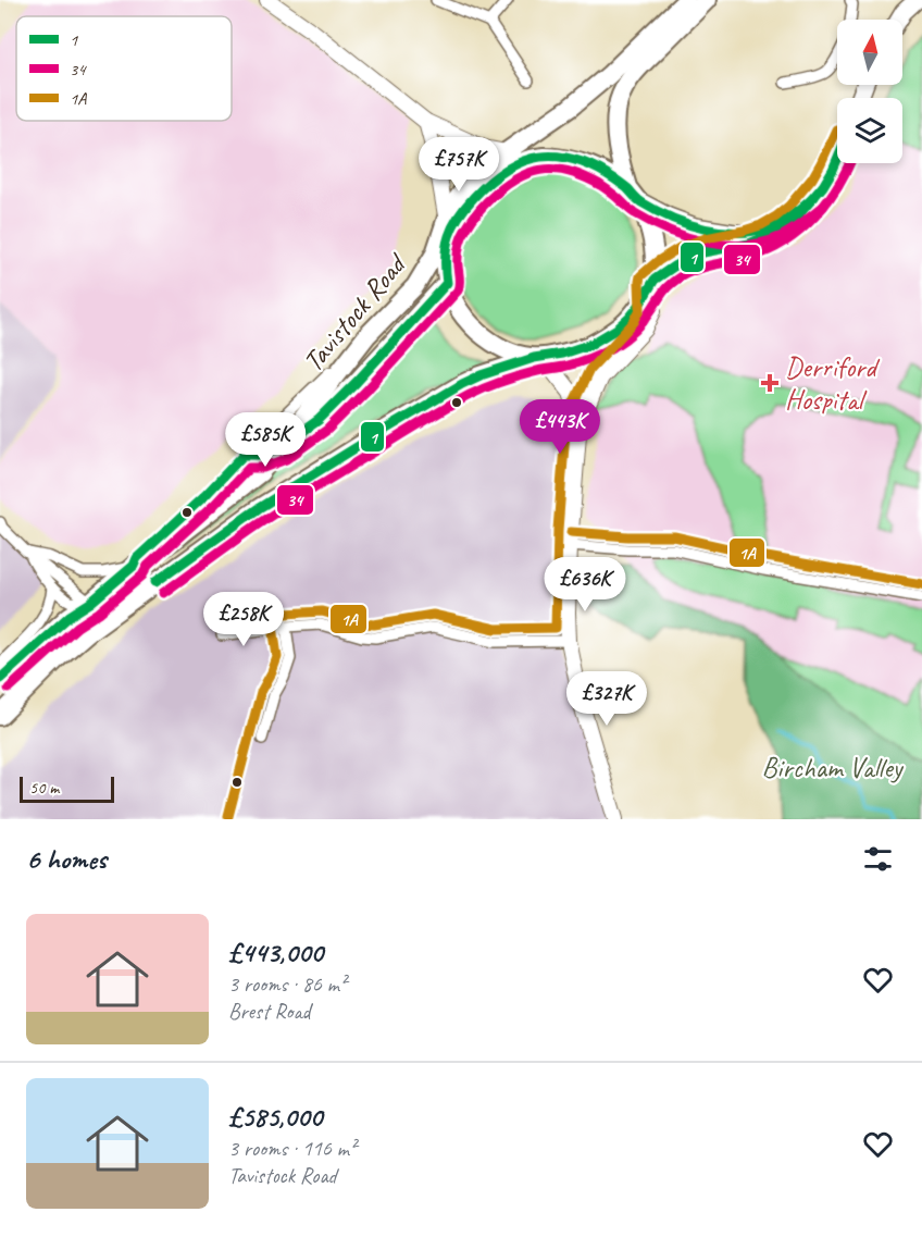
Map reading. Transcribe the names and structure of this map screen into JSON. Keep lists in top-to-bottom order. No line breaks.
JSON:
{"streets":{"highway":["Tavistock Road"]},"parks":["Bircham Valley"],"places":{"health":["Derriford Hospital"]},"lines":["transit line 1A","transit line 1","transit line 34"],"legend":["1","34","1A"],"scale_bar":"50 m","north":"top","page":{"price":["£757K","£443K","£585K","£636K","£258K","£327K"],"scale":"50 m","heading":"6 homes","list":[{"name":"£443,000","note":"3 rooms · 86 m² · Brest Road"},{"name":"£585,000","note":"3 rooms · 116 m² · Tavistock Road"}]}}
